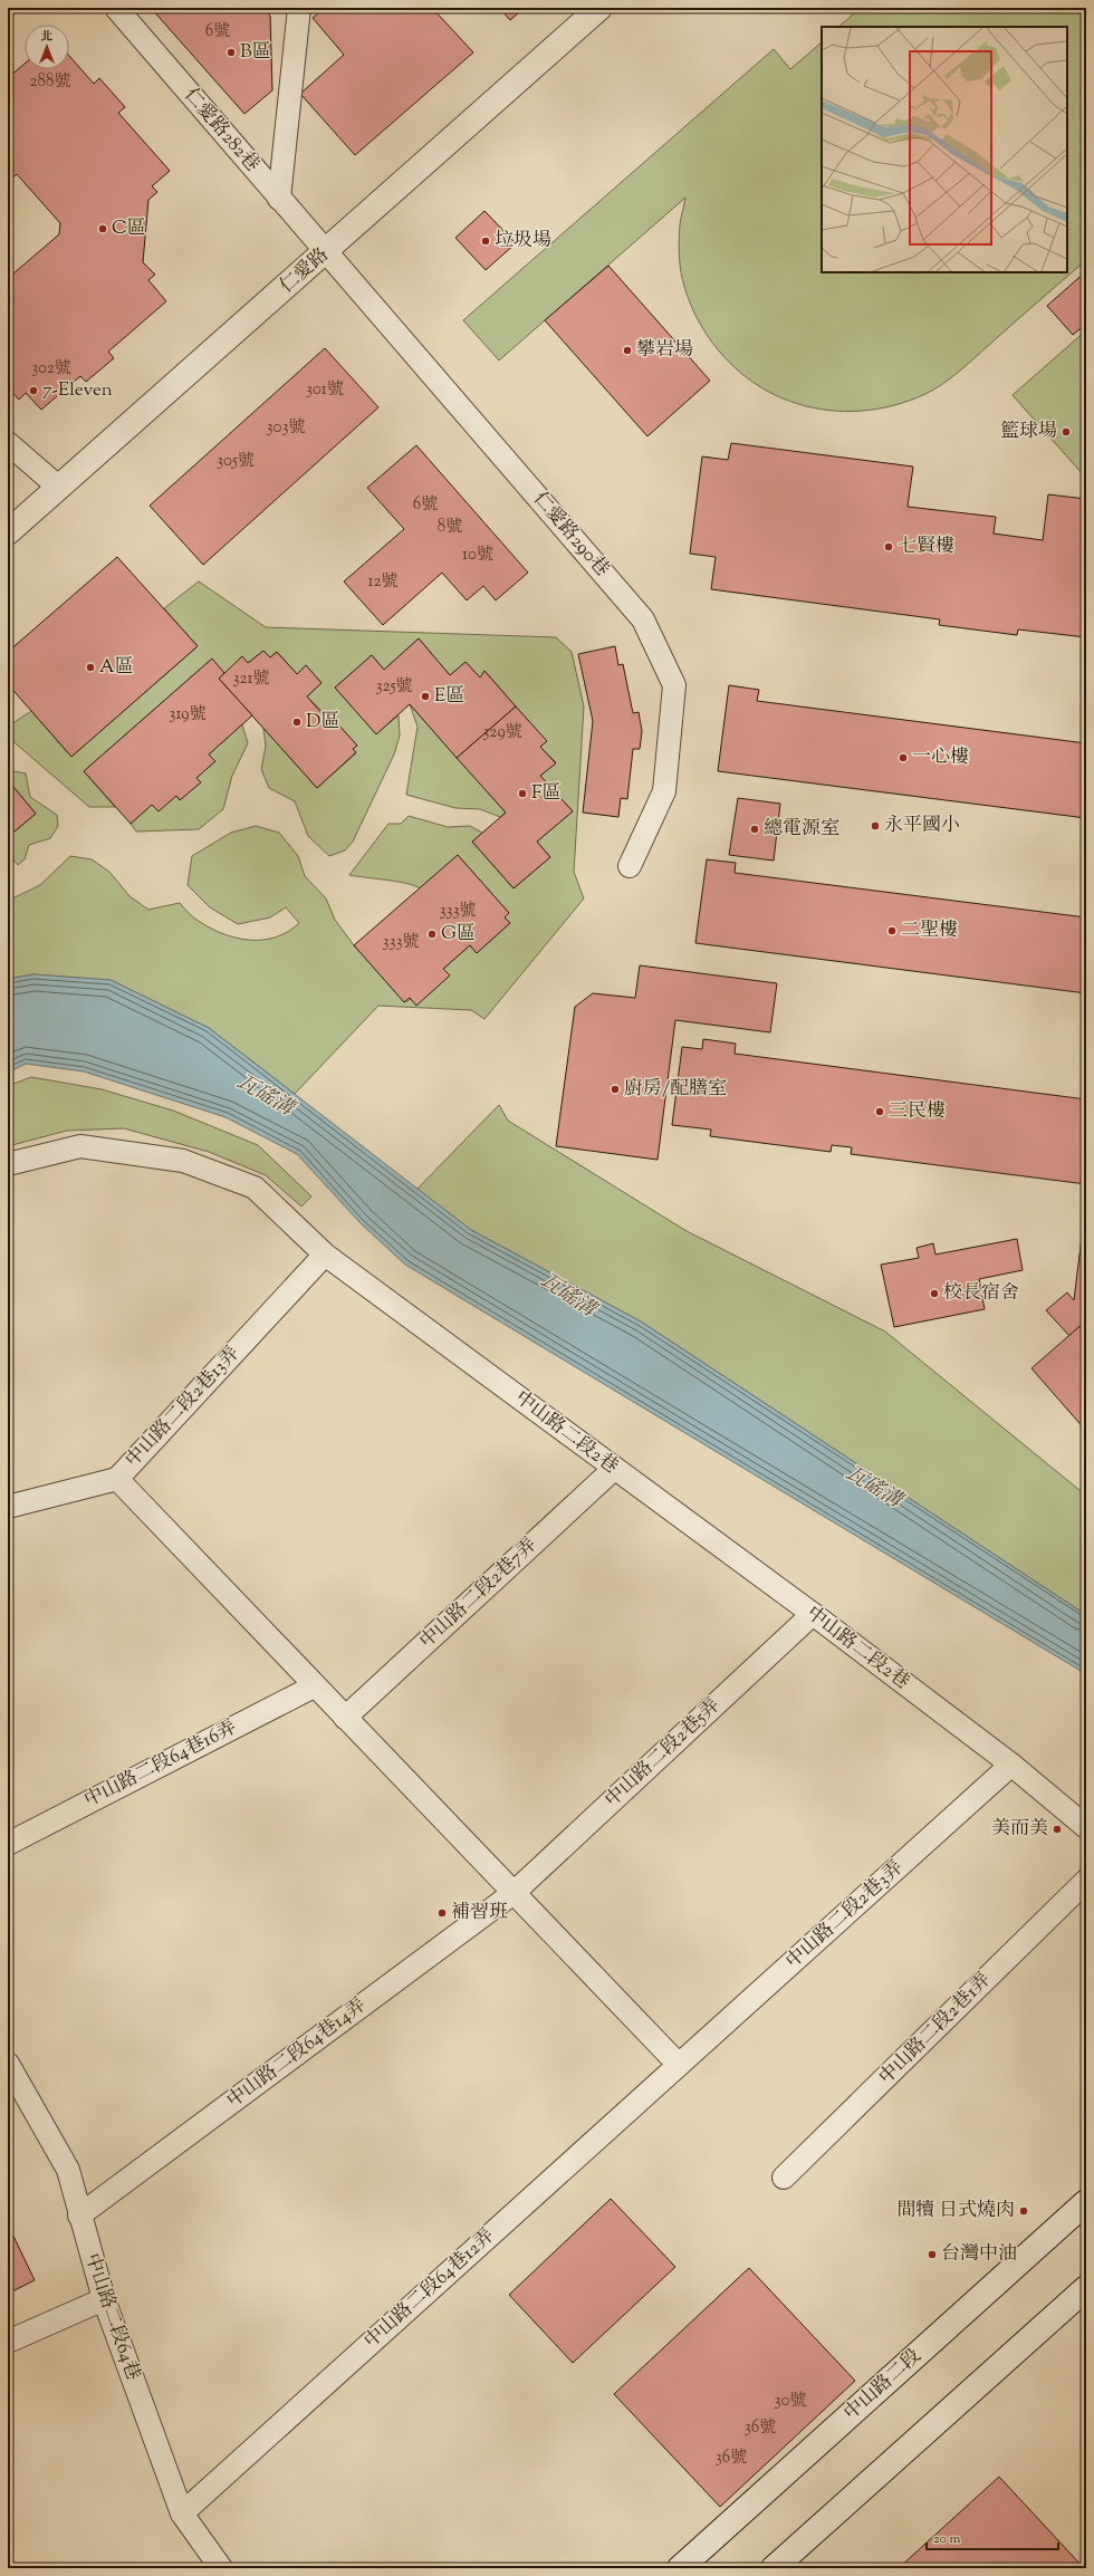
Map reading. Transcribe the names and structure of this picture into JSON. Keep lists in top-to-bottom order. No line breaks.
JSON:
{"streets":{"street":["仁愛路","中山路二段"],"lane":["仁愛路282巷","仁愛路290巷","中山路二段2巷13弄","中山路二段2巷","中山路二段2巷7弄","中山路二段2巷5弄","中山路二段64巷16弄","中山路二段2巷3弄","中山路二段2巷1弄","中山路二段64巷14弄","中山路二段64巷12弄","中山路二段64巷"]},"crossings":[["仁愛路282巷","仁愛路"],["仁愛路282巷","仁愛路290巷"],["仁愛路","仁愛路290巷"],["中山路二段2巷13弄","中山路二段2巷"],["中山路二段2巷","中山路二段2巷7弄"],["中山路二段2巷","中山路二段2巷5弄"],["中山路二段2巷","中山路二段2巷3弄"],["中山路二段2巷5弄","中山路二段64巷14弄"],["中山路二段2巷3弄","中山路二段64巷12弄"],["中山路二段64巷14弄","中山路二段64巷"],["中山路二段64巷12弄","中山路二段64巷"]],"water":["瓦磘溝"],"places":["B區","C區","垃圾場","攀岩場","7-Eleven","籃球場","七賢樓","A區","E區","D區","一心樓","F區","永平國小","總電源室","二聖樓","G區","廚房/配膳室","三民樓","校長宿舍","美而美","補習班","間犢 日式燒肉","台灣中油"],"house_numbers":["6號","288號","302號","301號","303號","305號","6號","8號","10號","12號","321號","325號","319號","329號","333號","333號","30號","36號","36號"],"scale_bar":"20 m","north":"top"}
